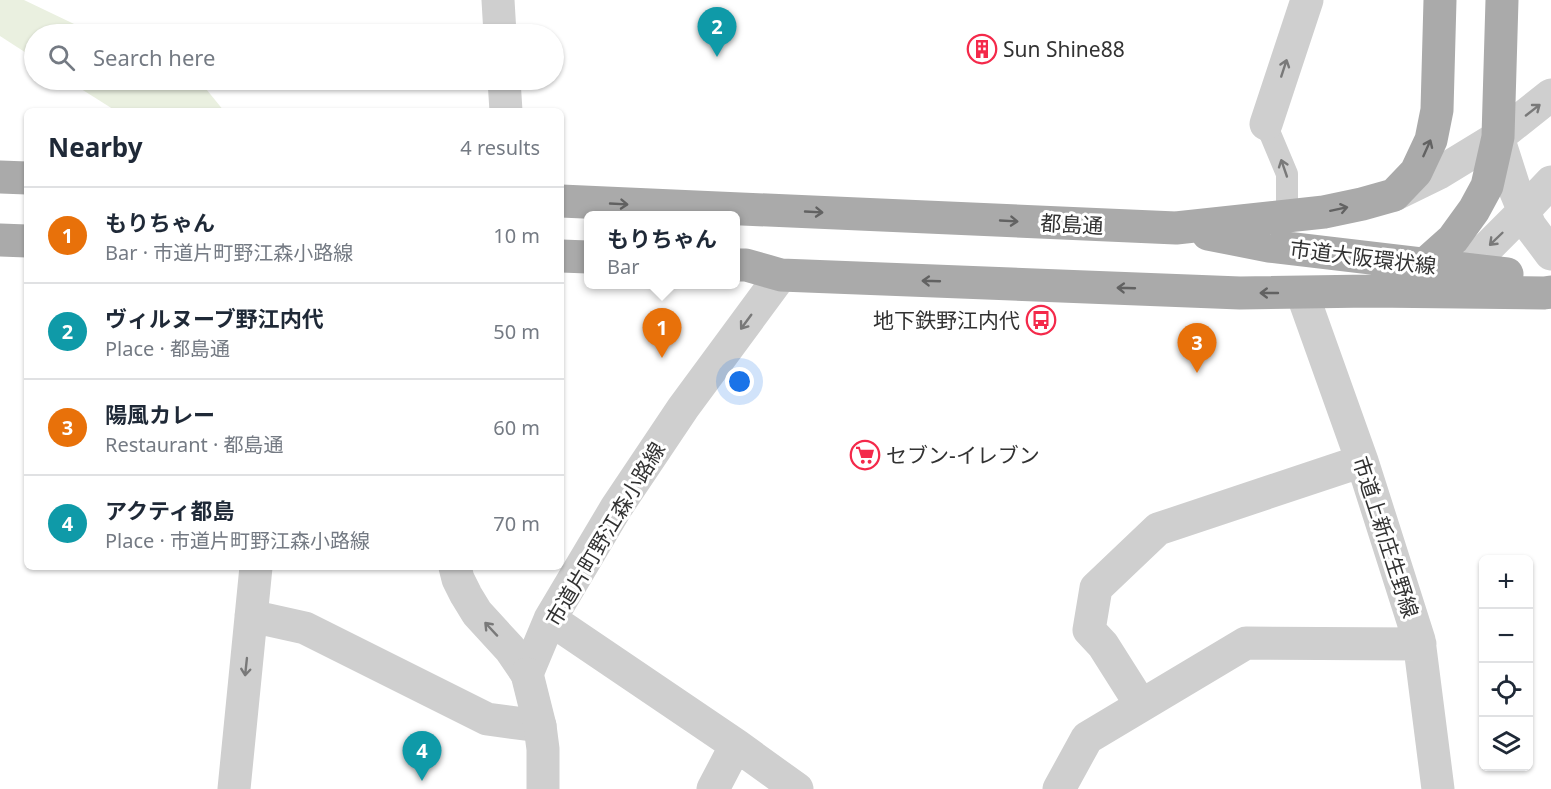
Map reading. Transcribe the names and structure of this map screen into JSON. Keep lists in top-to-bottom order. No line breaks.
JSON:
{"streets":{"main road":["都島通","市道大阪環状線"],"street":["市道片町野江森小路線","市道上新庄生野線"]},"crossings":[["都島通","市道大阪環状線"]],"one_way":["都島通","市道片町野江森小路線"],"places":{"building":["Sun Shine88"],"bus stop":["地下鉄野江内代"],"supermarket":["セブン-イレブン"]},"page":{"pins":["2","1","3","4"],"search":"Search here","heading":["Nearby","4 results"],"list":[{"mark":"1","name":"もりちゃん","note":"Bar · 市道片町野江森小路線","value":"10 m"},{"mark":"2","name":"ヴィルヌーブ野江内代","note":"Place · 都島通","value":"50 m"},{"mark":"3","name":"陽風カレー","note":"Restaurant · 都島通","value":"60 m"},{"mark":"4","name":"アクティ都島","note":"Place · 市道片町野江森小路線","value":"70 m"}],"popup":["もりちゃん","Bar"],"map_buttons":["+","−"]}}
